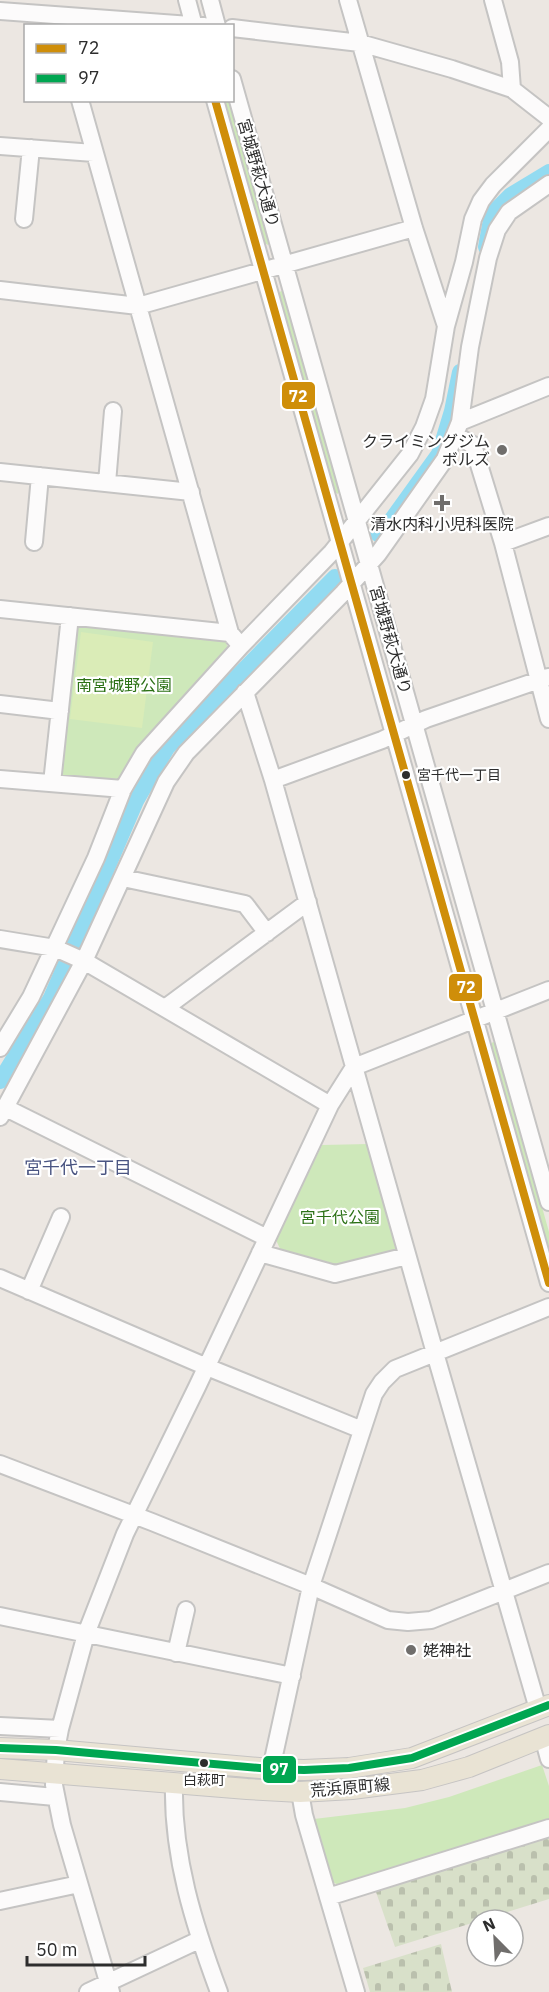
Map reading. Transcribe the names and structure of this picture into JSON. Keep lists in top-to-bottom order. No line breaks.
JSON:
{"streets":{"main road":["荒浜原町線"],"street":["宮城野萩大通り"]},"districts":["宮千代一丁目"],"parks":["南宮城野公園","宮千代公園"],"places":{"other":["クライミングジム ボルズ","宮千代一丁目","姥神社","白萩町"],"health":["清水内科小児科医院"]},"lines":["transit line 72","transit line 97"],"legend":["72","97"],"scale_bar":"50 m","north":"top left"}
